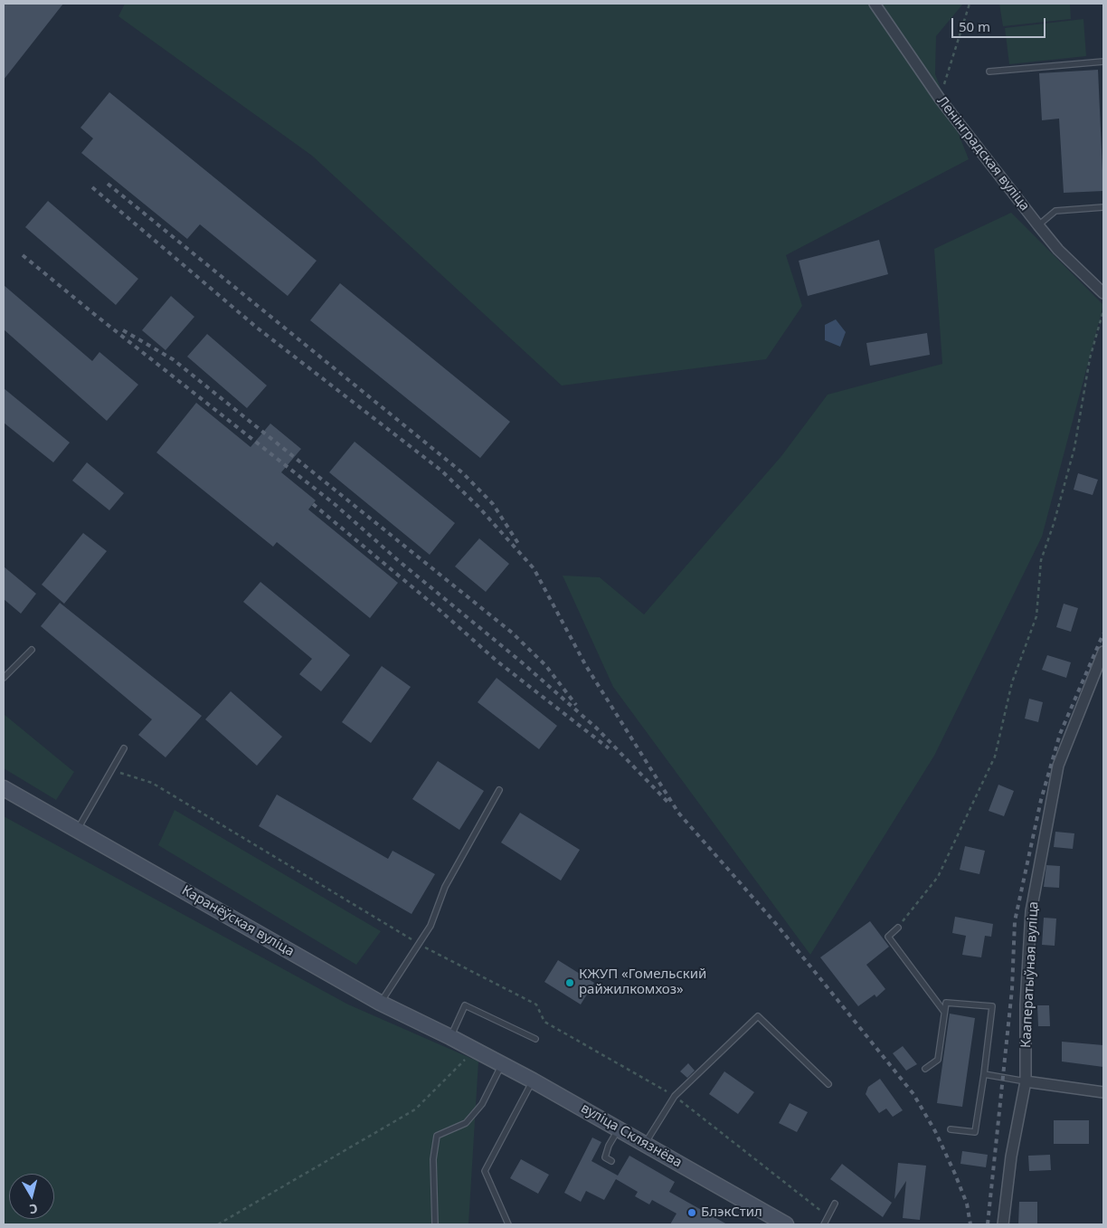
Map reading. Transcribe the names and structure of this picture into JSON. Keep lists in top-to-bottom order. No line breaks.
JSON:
{"streets":{"main road":["Каранёўская вуліца","вуліца Склязнёва"],"street":["Ленінградская вуліца","Кааператыўная вуліца"]},"crossings":[["Каранёўская вуліца","вуліца Склязнёва"]],"places":["КЖУП «Гомельский райжилкомхоз»","БлэкСтил"],"scale_bar":"50 m","north":"bottom"}
